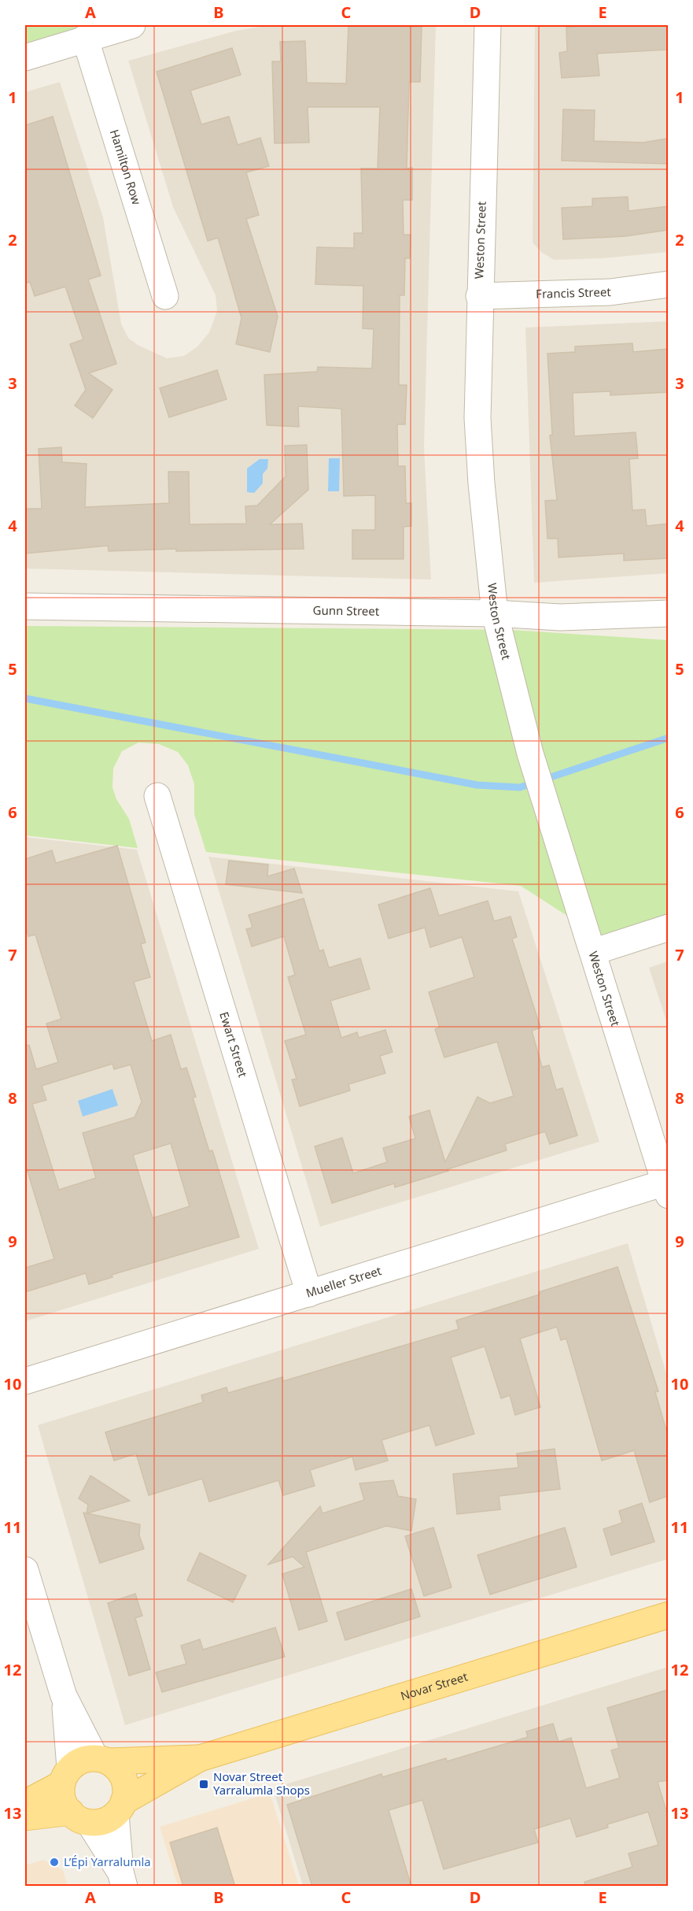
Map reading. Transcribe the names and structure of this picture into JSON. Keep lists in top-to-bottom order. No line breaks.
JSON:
{"streets":{"main road":["Novar Street"],"street":["Hamilton Row","Weston Street","Francis Street","Gunn Street","Ewart Street","Mueller Street"]},"crossings":[["Weston Street","Francis Street"],["Weston Street","Gunn Street"],["Weston Street","Mueller Street"],["Ewart Street","Mueller Street"]],"places":{"transit":["Novar Street Yarralumla Shops"],"other":["L’Épi Yarralumla"]},"grid":{"columns":["A","B","C","D","E"],"rows":["1","2","3","4","5","6","7","8","9","10","11","12","13"]}}
